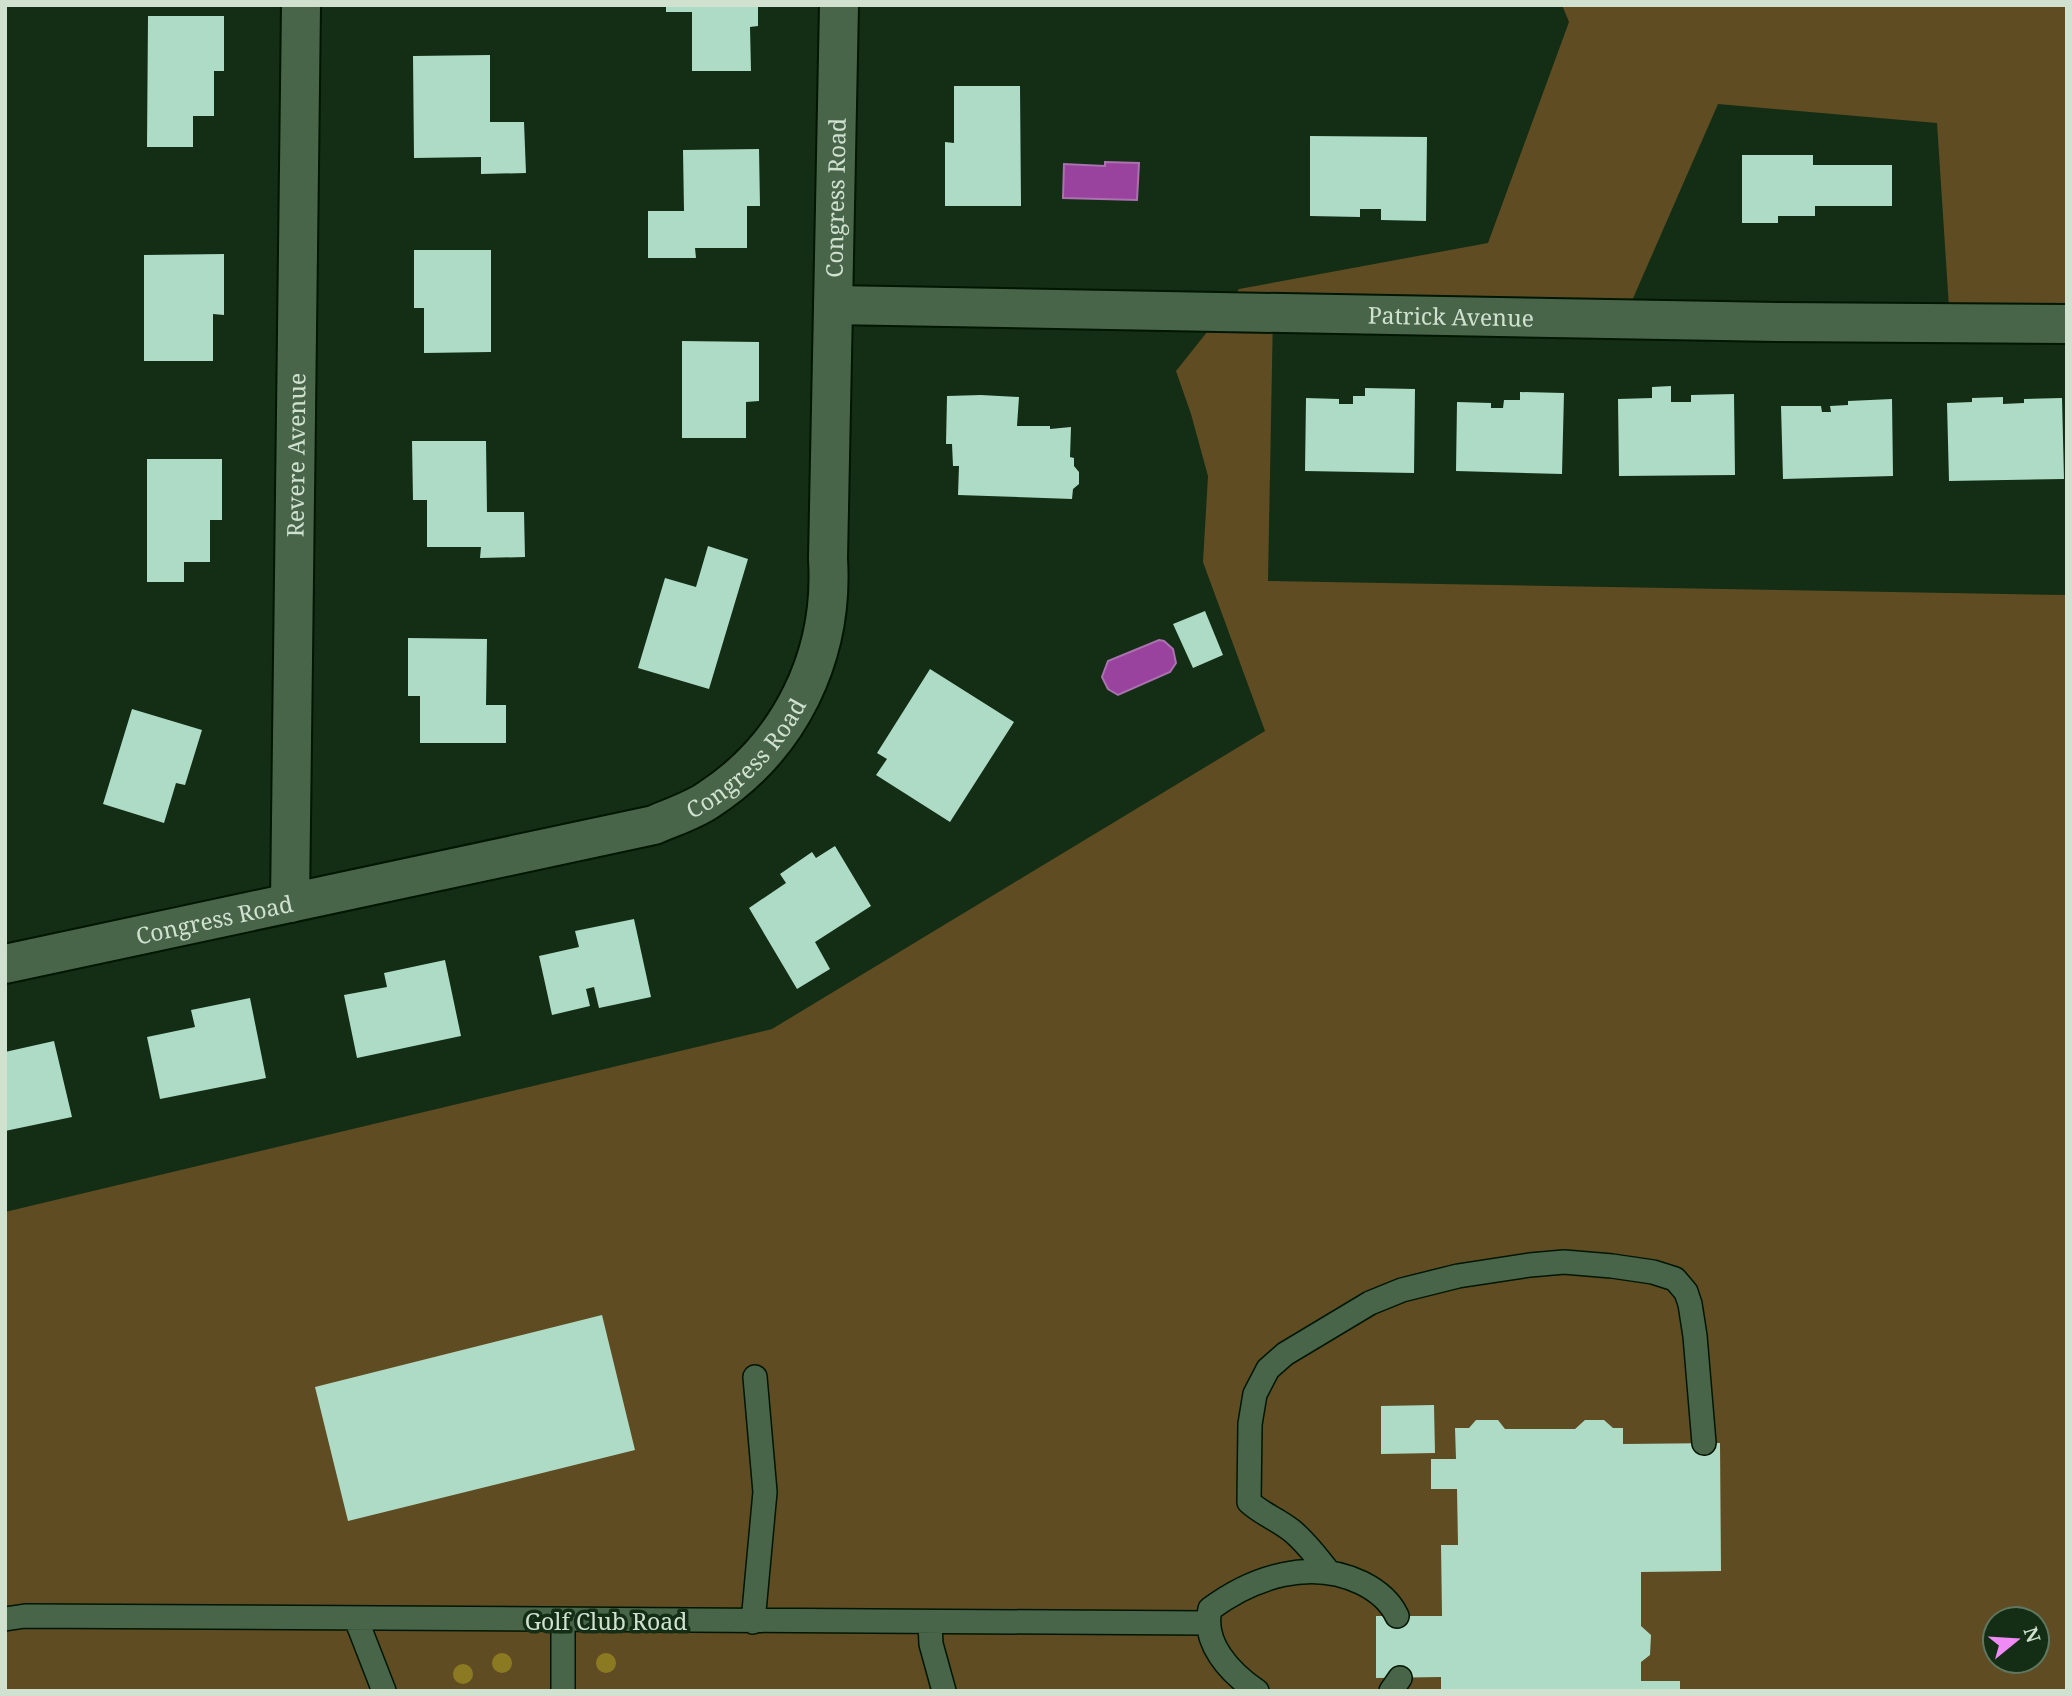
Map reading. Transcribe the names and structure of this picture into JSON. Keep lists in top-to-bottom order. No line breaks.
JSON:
{"streets":{"street":["Congress Road","Patrick Avenue","Revere Avenue"],"lane":["Golf Club Road"]},"crossings":[["Congress Road","Patrick Avenue"],["Congress Road","Revere Avenue"]],"north":"right"}
